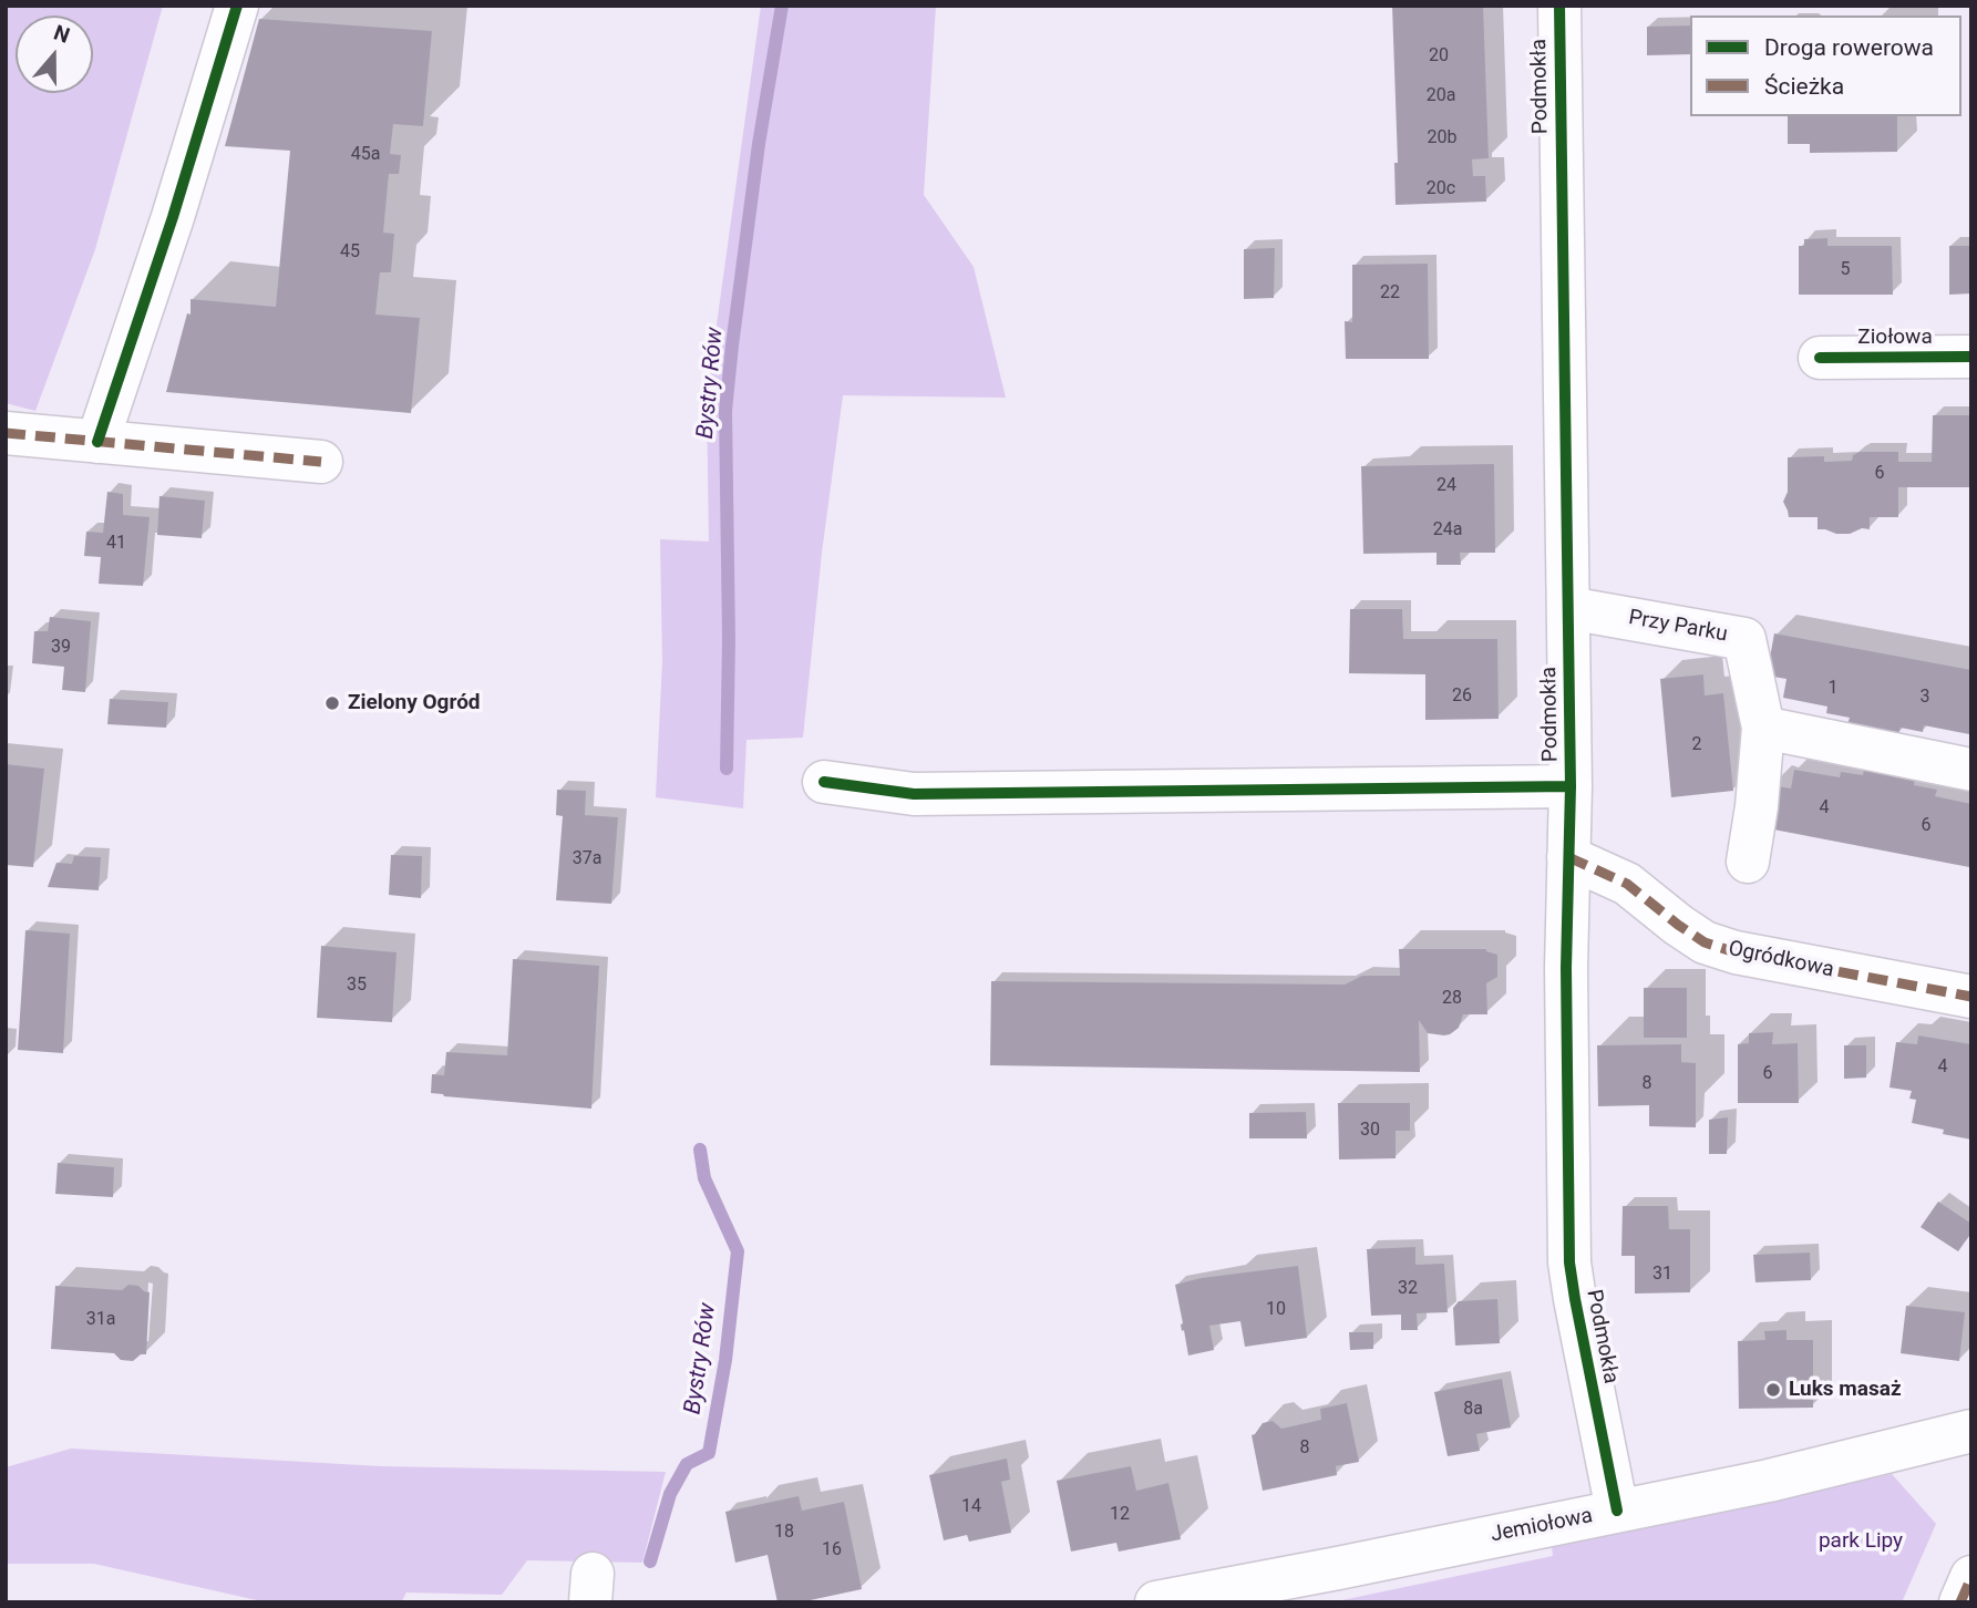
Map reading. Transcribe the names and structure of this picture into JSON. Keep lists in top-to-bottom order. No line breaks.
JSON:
{"streets":{"street":["Podmokła","Ziołowa","Przy Parku","Ogródkowa","Jemiołowa"]},"crossings":[["Podmokła","Przy Parku"],["Podmokła","Ogródkowa"],["Podmokła","Jemiołowa"]],"water":["Bystry Rów"],"parks":["park Lipy"],"places":["Zielony Ogród","Luks masaż"],"house_numbers":["20","20a","20b","45a","20c","45","5","22","6","24","24a","41","39","1","26","3","2","4","6","37a","35","28","4","6","8","30","31","32","10","31a","8a","8","14","12","18","16"],"legend":["Droga rowerowa","Ścieżka"],"north":"top"}
